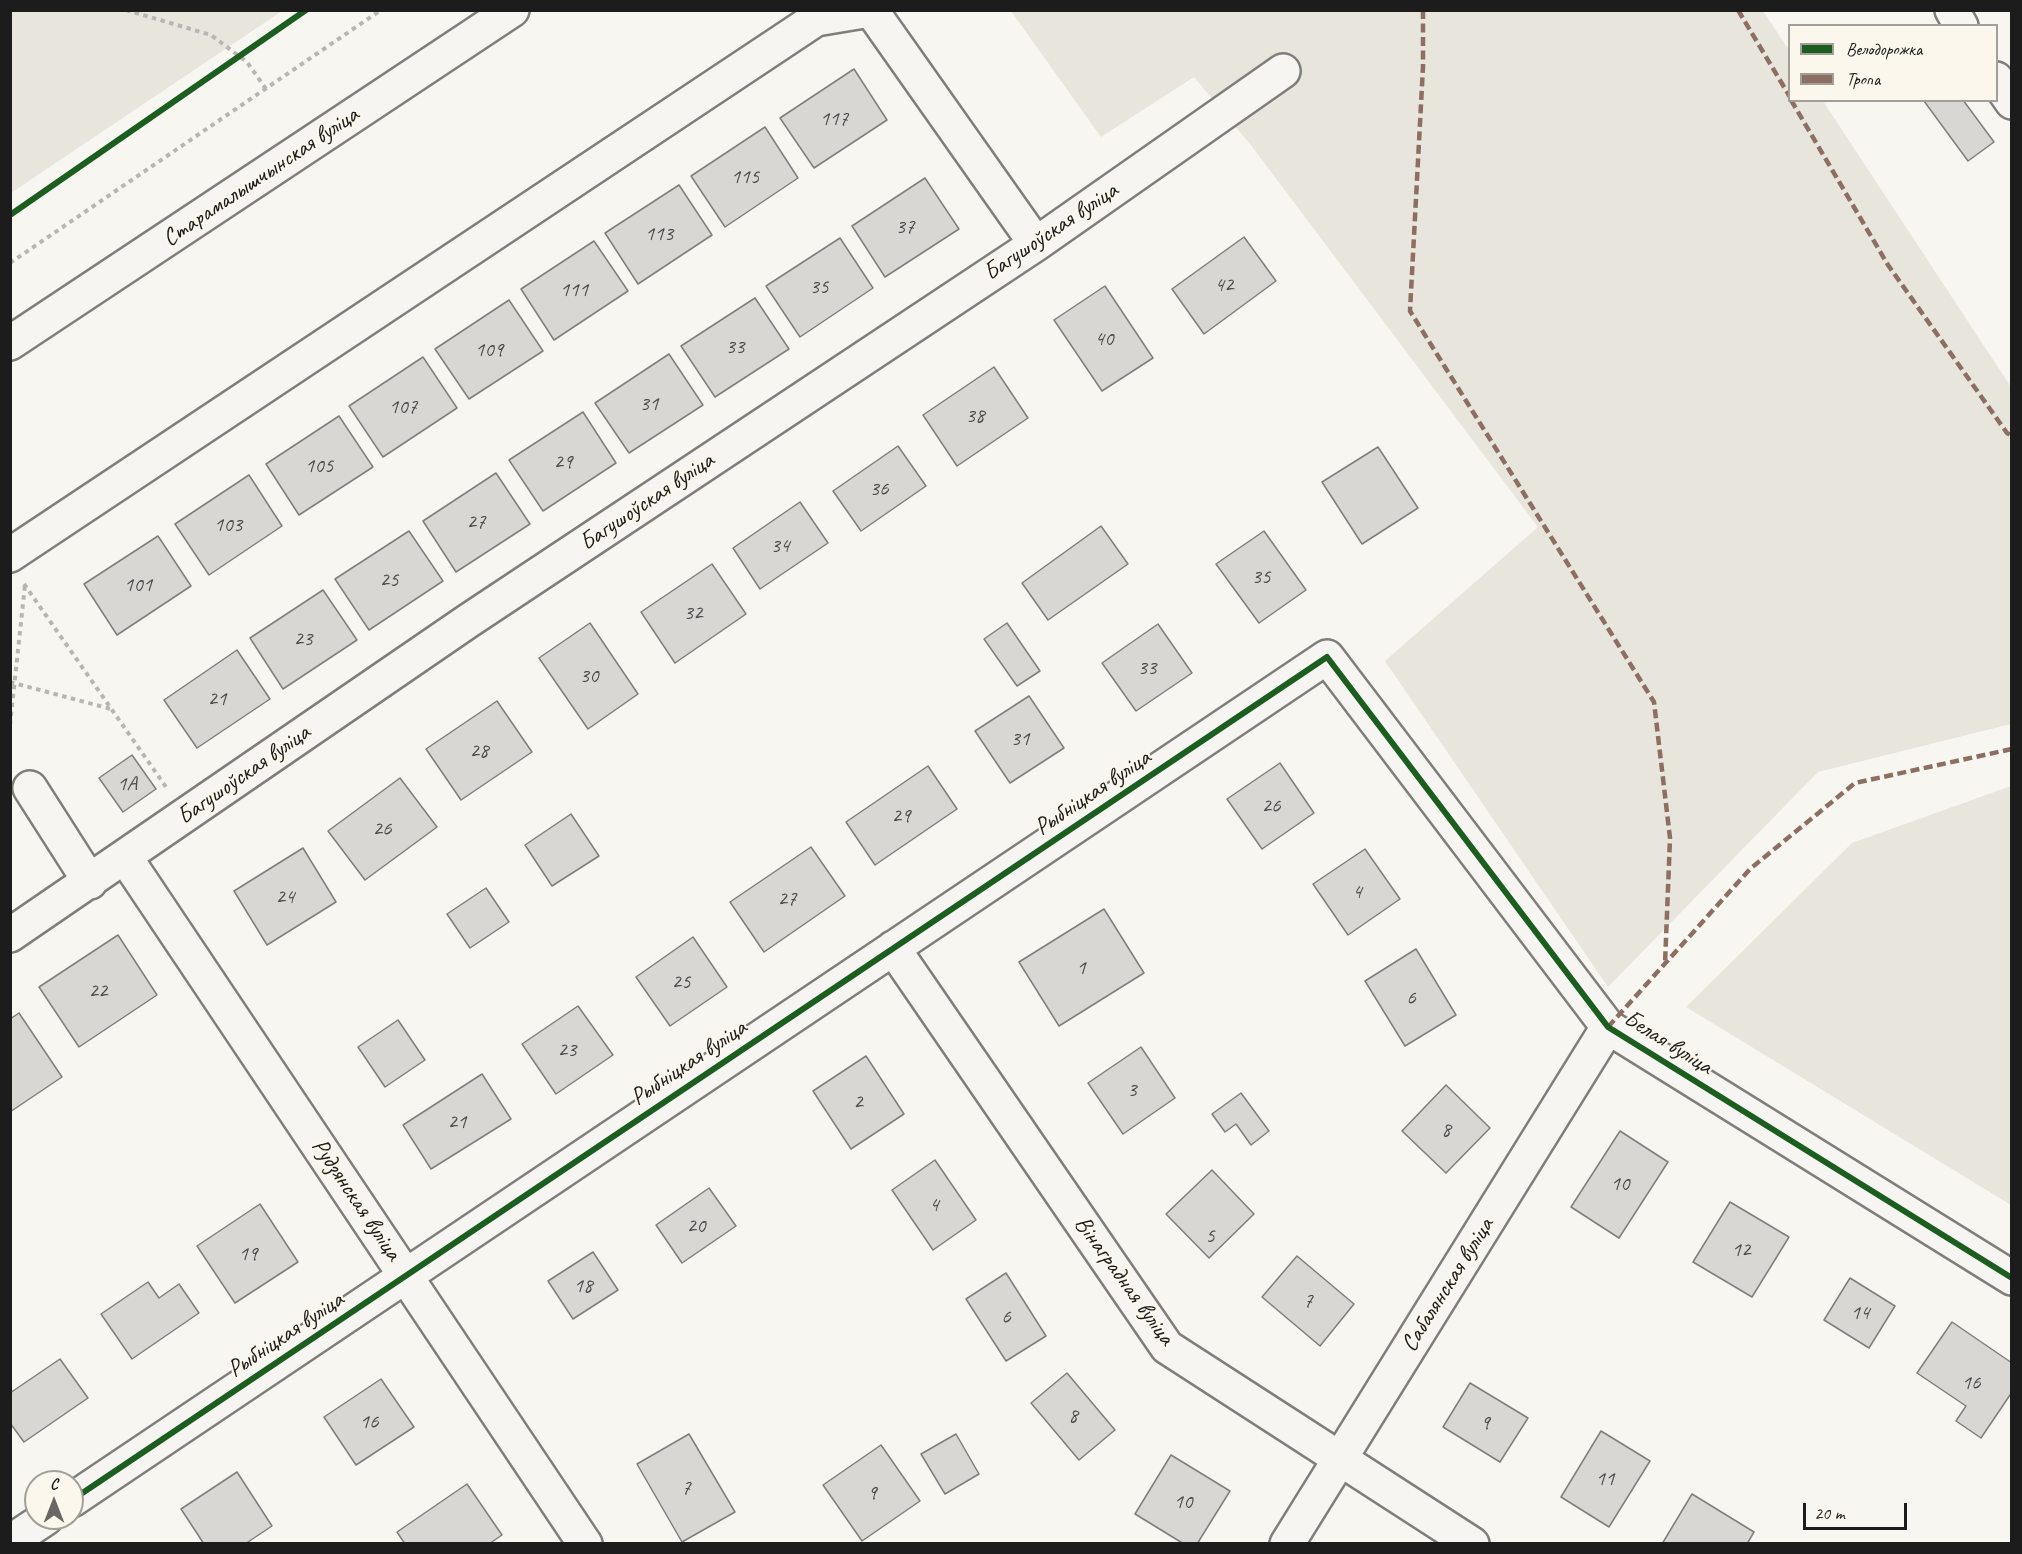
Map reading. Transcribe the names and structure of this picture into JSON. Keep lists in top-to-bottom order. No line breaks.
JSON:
{"streets":{"street":["Старамалышчынская вуліца","Багушоўская вуліца","Рыбніцкая вуліца","Белая вуліца","Рудзянская вуліца","Вінаградная вуліца","Сабалянская вуліца"]},"crossings":[["Багушоўская вуліца","Рудзянская вуліца"],["Рыбніцкая вуліца","Белая вуліца"],["Рыбніцкая вуліца","Рудзянская вуліца"],["Рыбніцкая вуліца","Вінаградная вуліца"],["Белая вуліца","Сабалянская вуліца"],["Вінаградная вуліца","Сабалянская вуліца"]],"house_numbers":["117","115","37","113","42","35","111","40","33","109","31","107","38","29","105","36","27","103","34","35","25","101","32","23","33","30","21","31","28","1А","26","29","26","4","24","27","1","25","22","6","23","3","2","21","8","10","4","20","5","12","19","18","7","14","6","16","8","16","9","11","7","9","10"],"legend":["Велодорожка","Тропа"],"scale_bar":"20 m","north":"top"}
